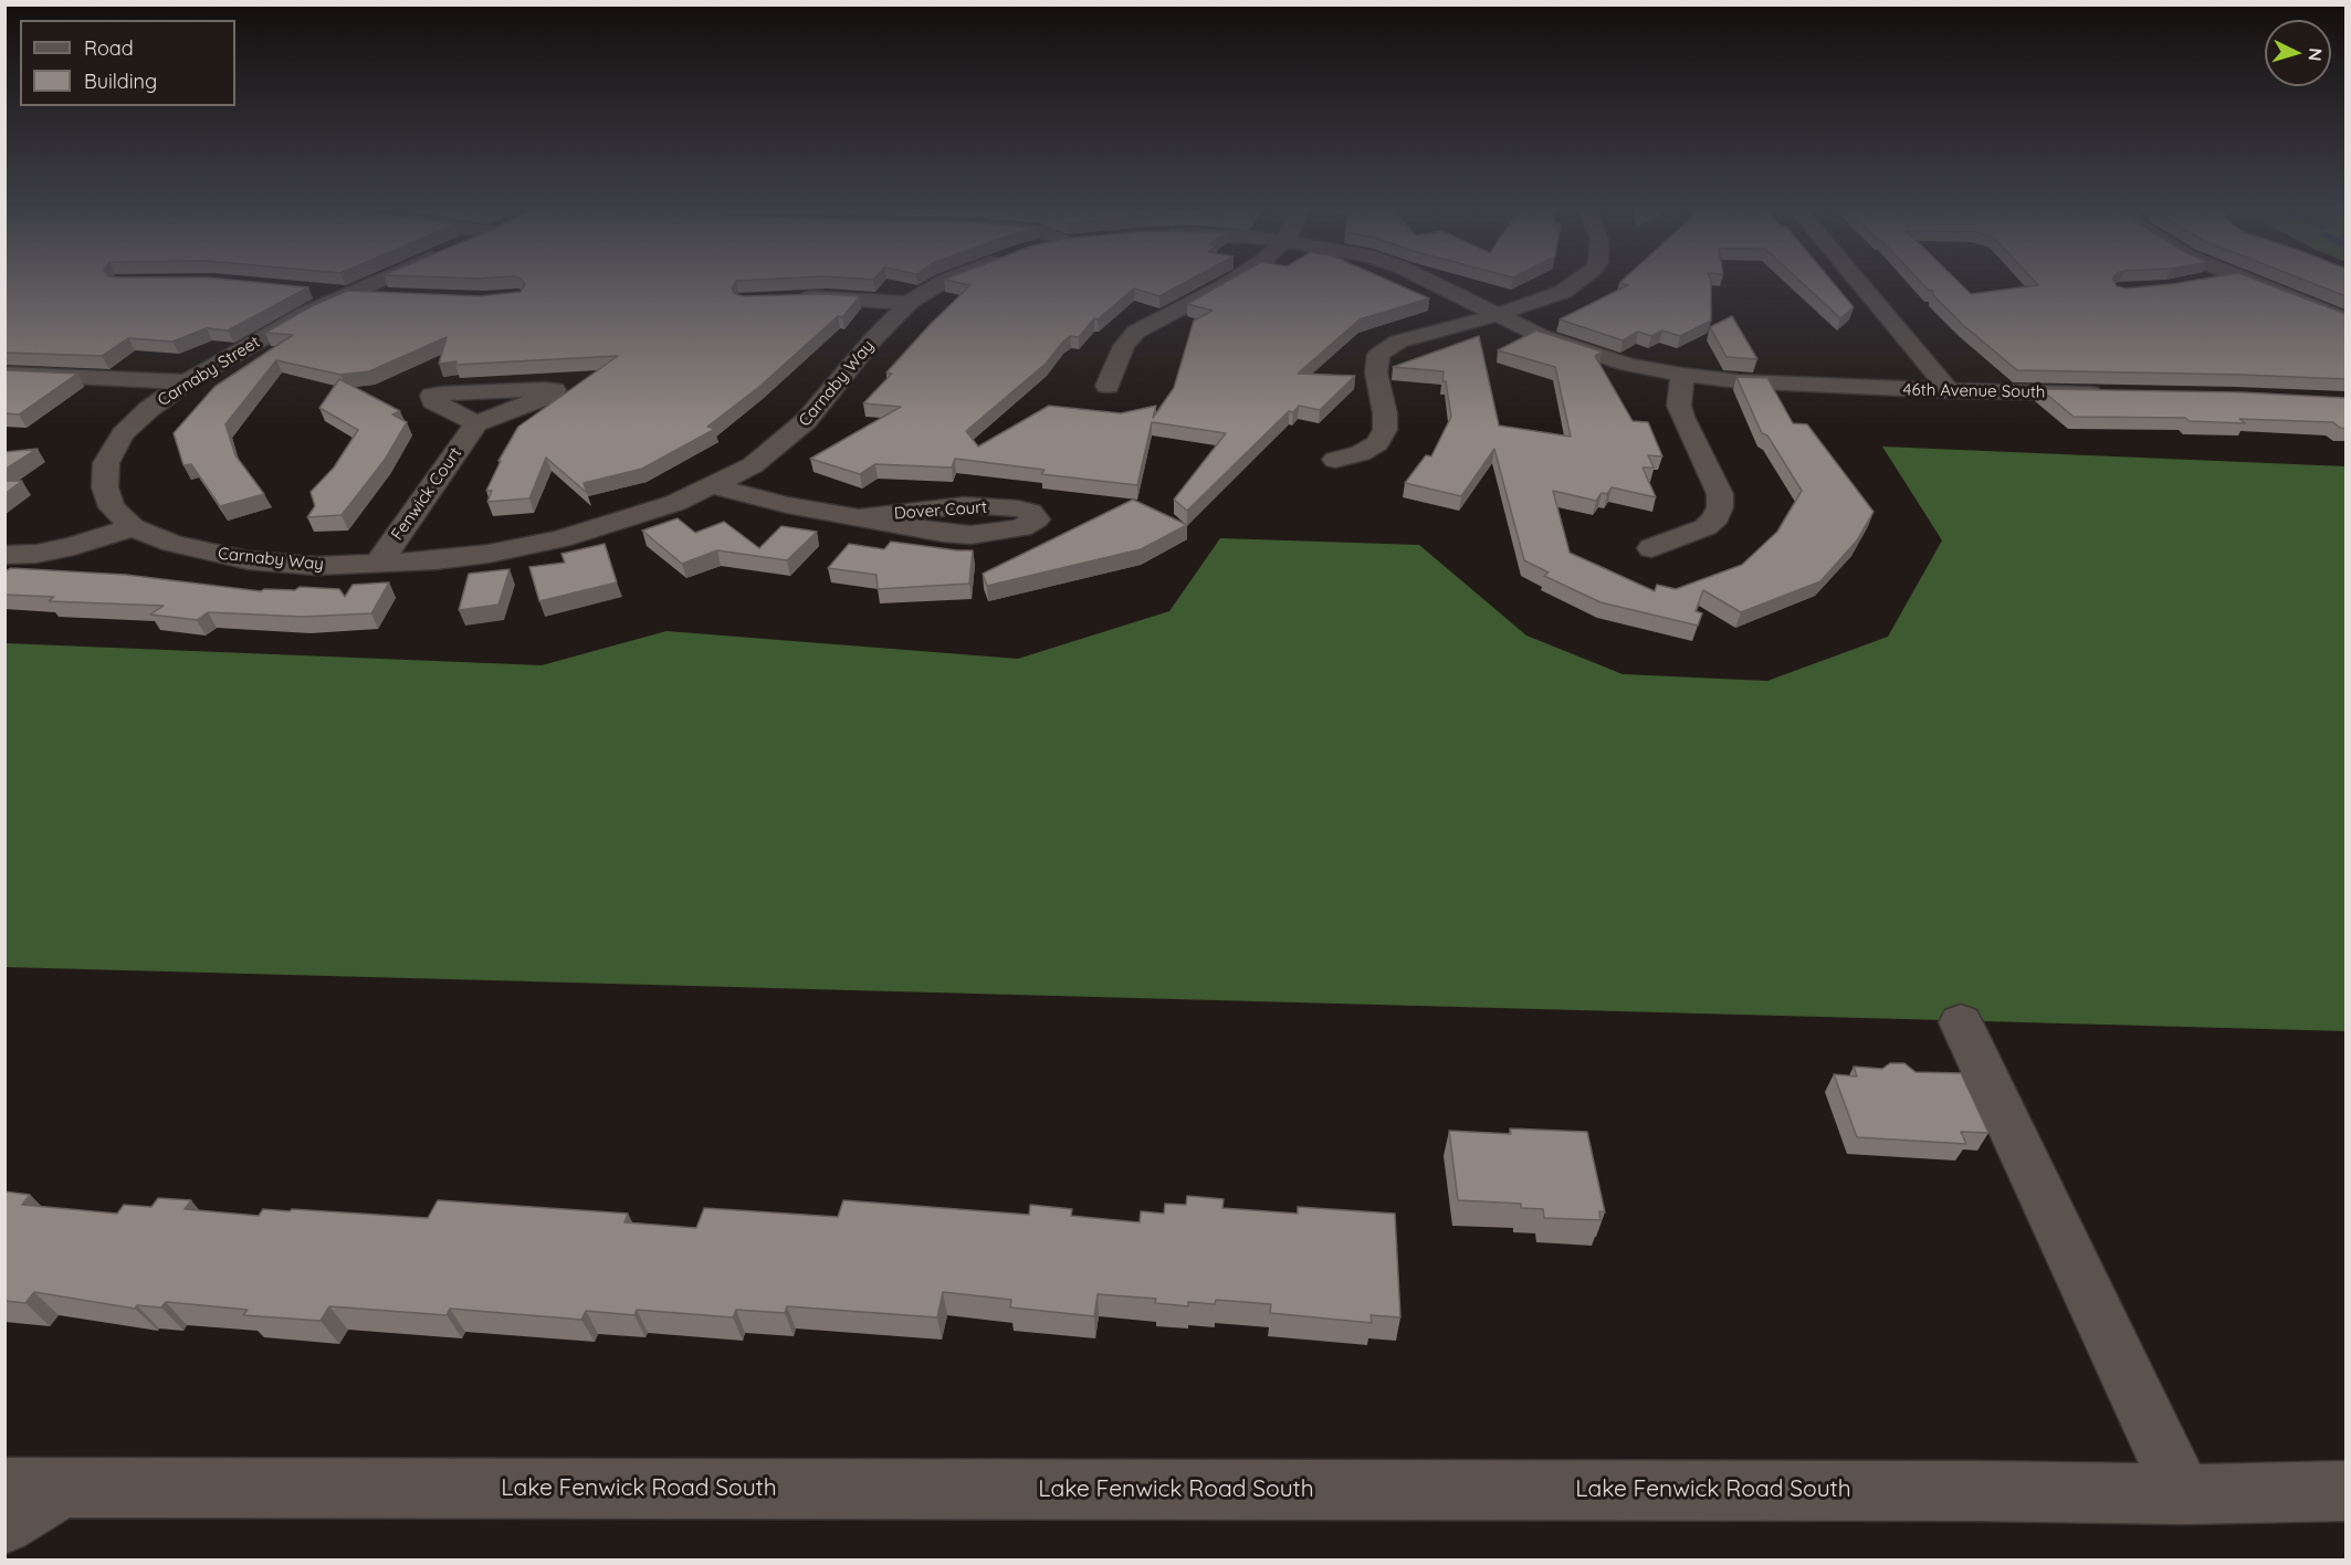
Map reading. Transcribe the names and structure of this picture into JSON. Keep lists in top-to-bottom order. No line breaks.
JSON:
{"streets":{"street":["Carnaby Street","Carnaby Way","46th Avenue South","Fenwick Court","Dover Court","Lake Fenwick Road South"]},"crossings":[["Carnaby Street","Carnaby Way"],["Carnaby Way","Fenwick Court"],["Carnaby Way","Dover Court"]],"legend":["Road","Building"],"north":"right"}
